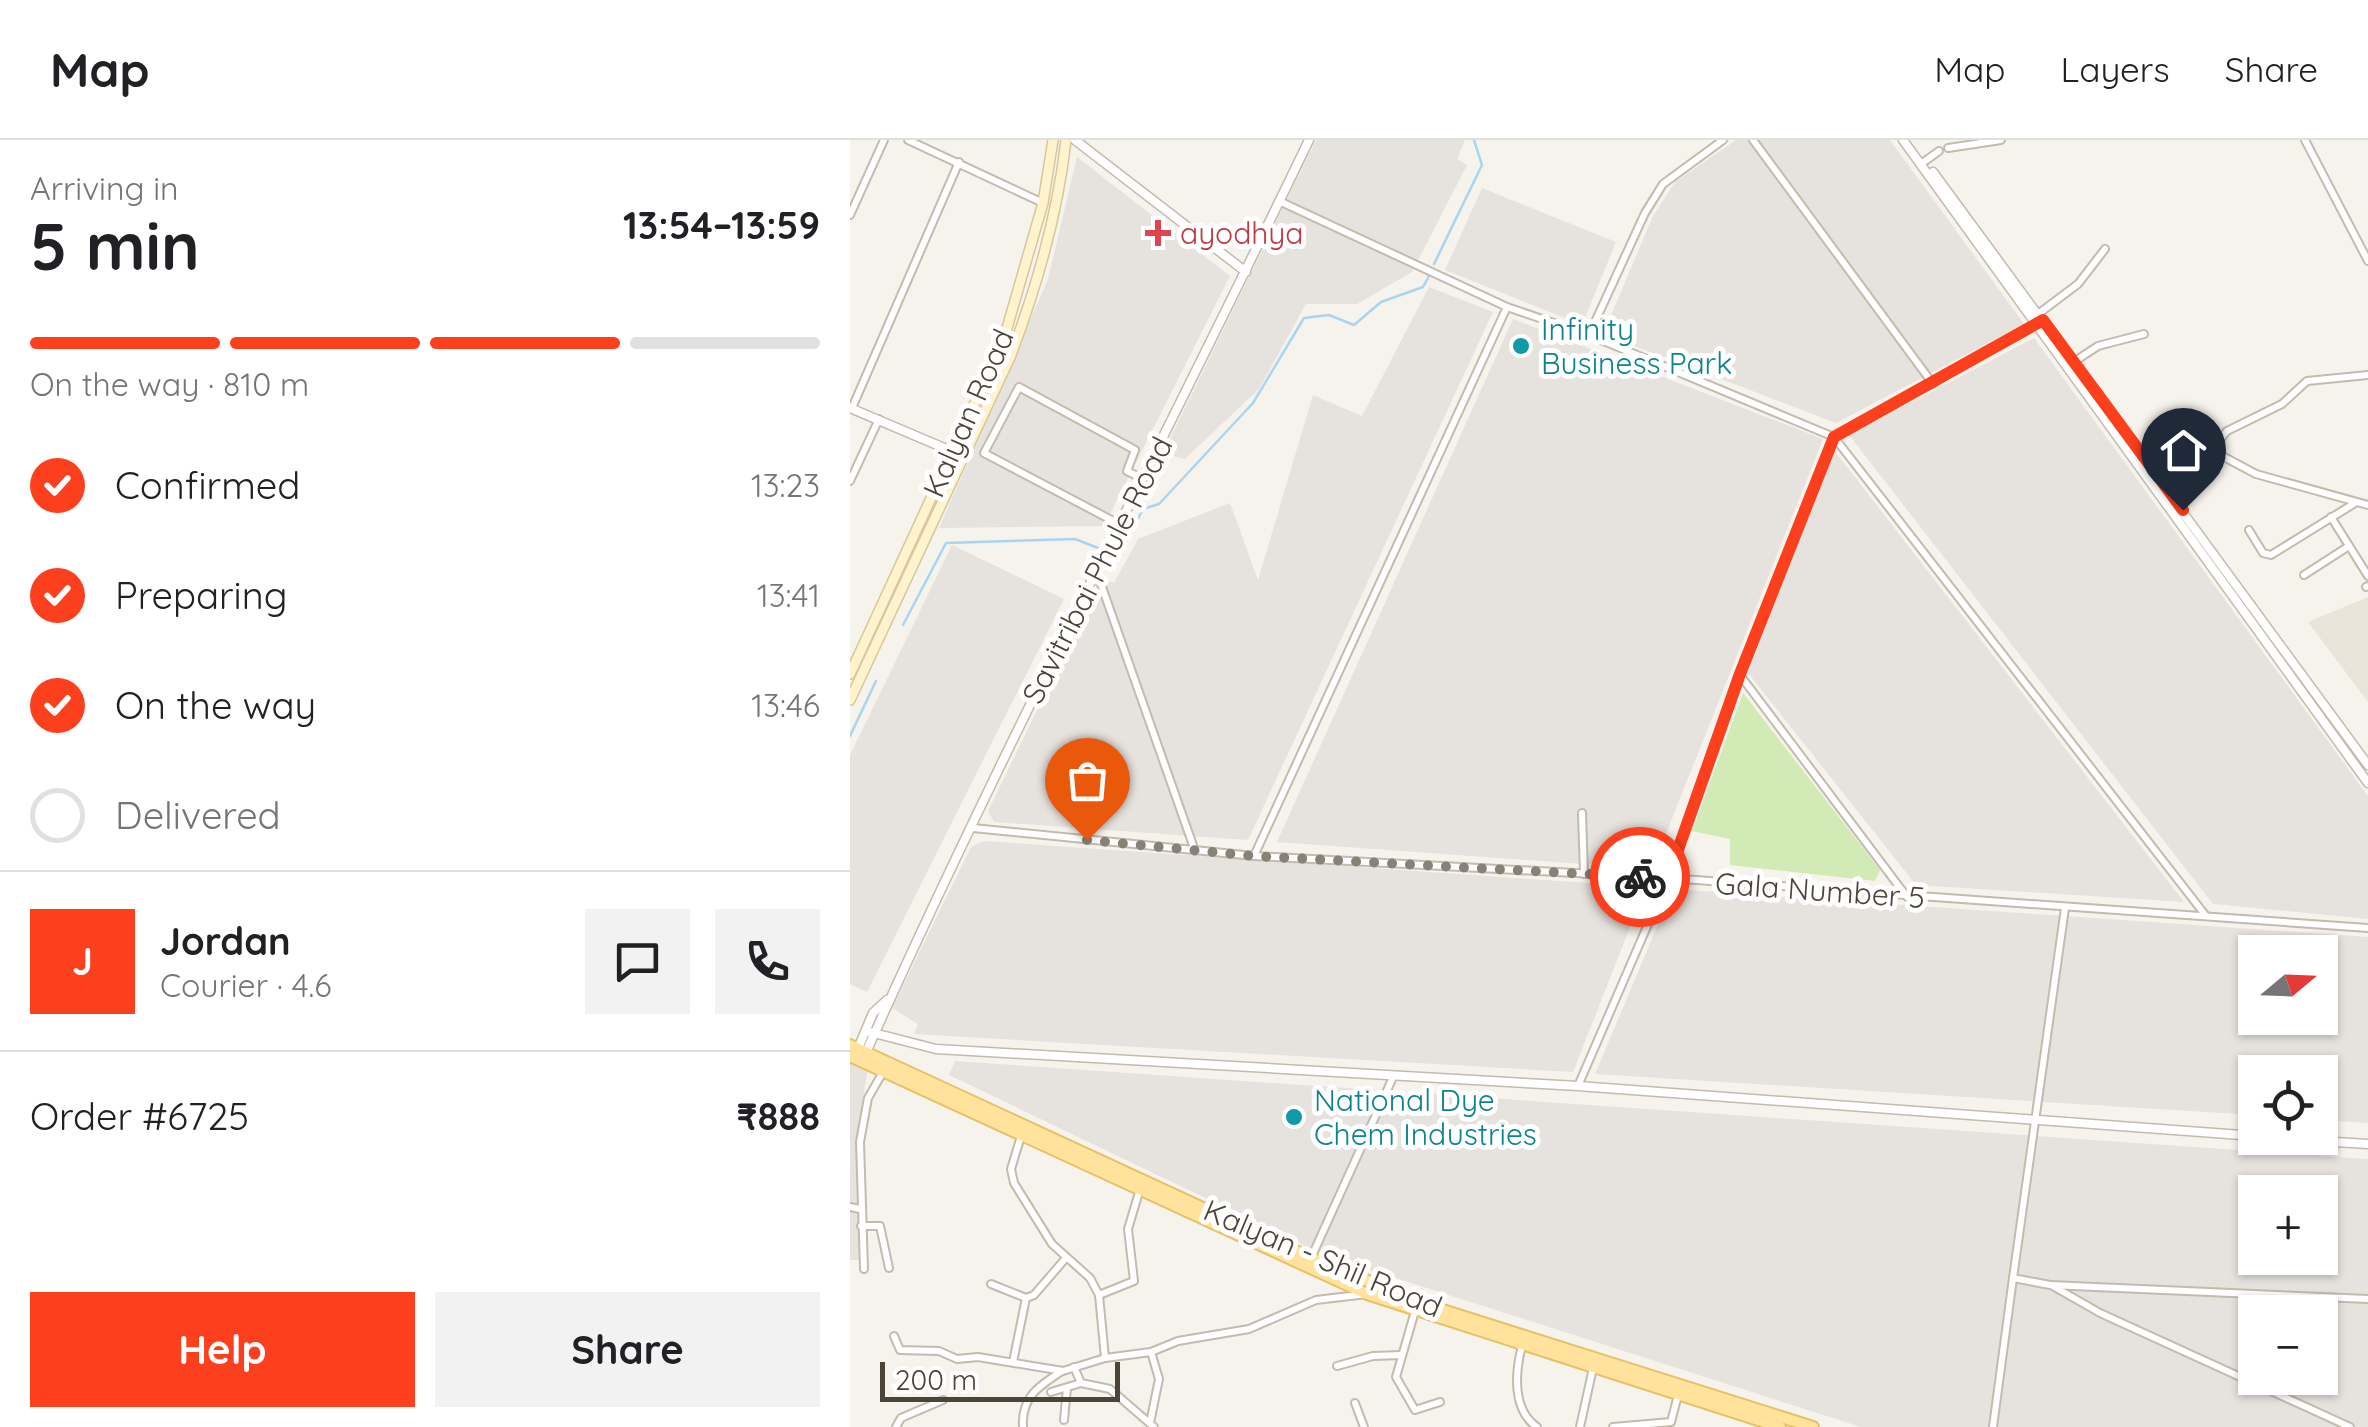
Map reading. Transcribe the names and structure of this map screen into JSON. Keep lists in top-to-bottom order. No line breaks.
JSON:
{"streets":{"main road":["Kalyan Road","Kalyan - Shil Road"],"street":["Savitribai Phule Road","Gala Number 5"]},"crossings":[["Savitribai Phule Road","Gala Number 5"],["Savitribai Phule Road","Kalyan - Shil Road"]],"places":{"health":["ayodhya"],"other":["Infinity Business Park","National Dye Chem Industries"]},"scale_bar":"200 m","north":"right","page":{"header":"Map","nav":["Map","Layers","Share"],"heading":["5 min","Arriving in","13:54–13:59"],"panel":["Jordan","Courier · 4.6","Order #6725","₹888"],"bar":"On the way · 810 m","list":[["Confirmed","13:23"],["Preparing","13:41"],["On the way","13:46"],"Delivered"],"round":"J","map_buttons":["+","−"],"buttons":["Help","Share"],"scale":"200 m"}}
